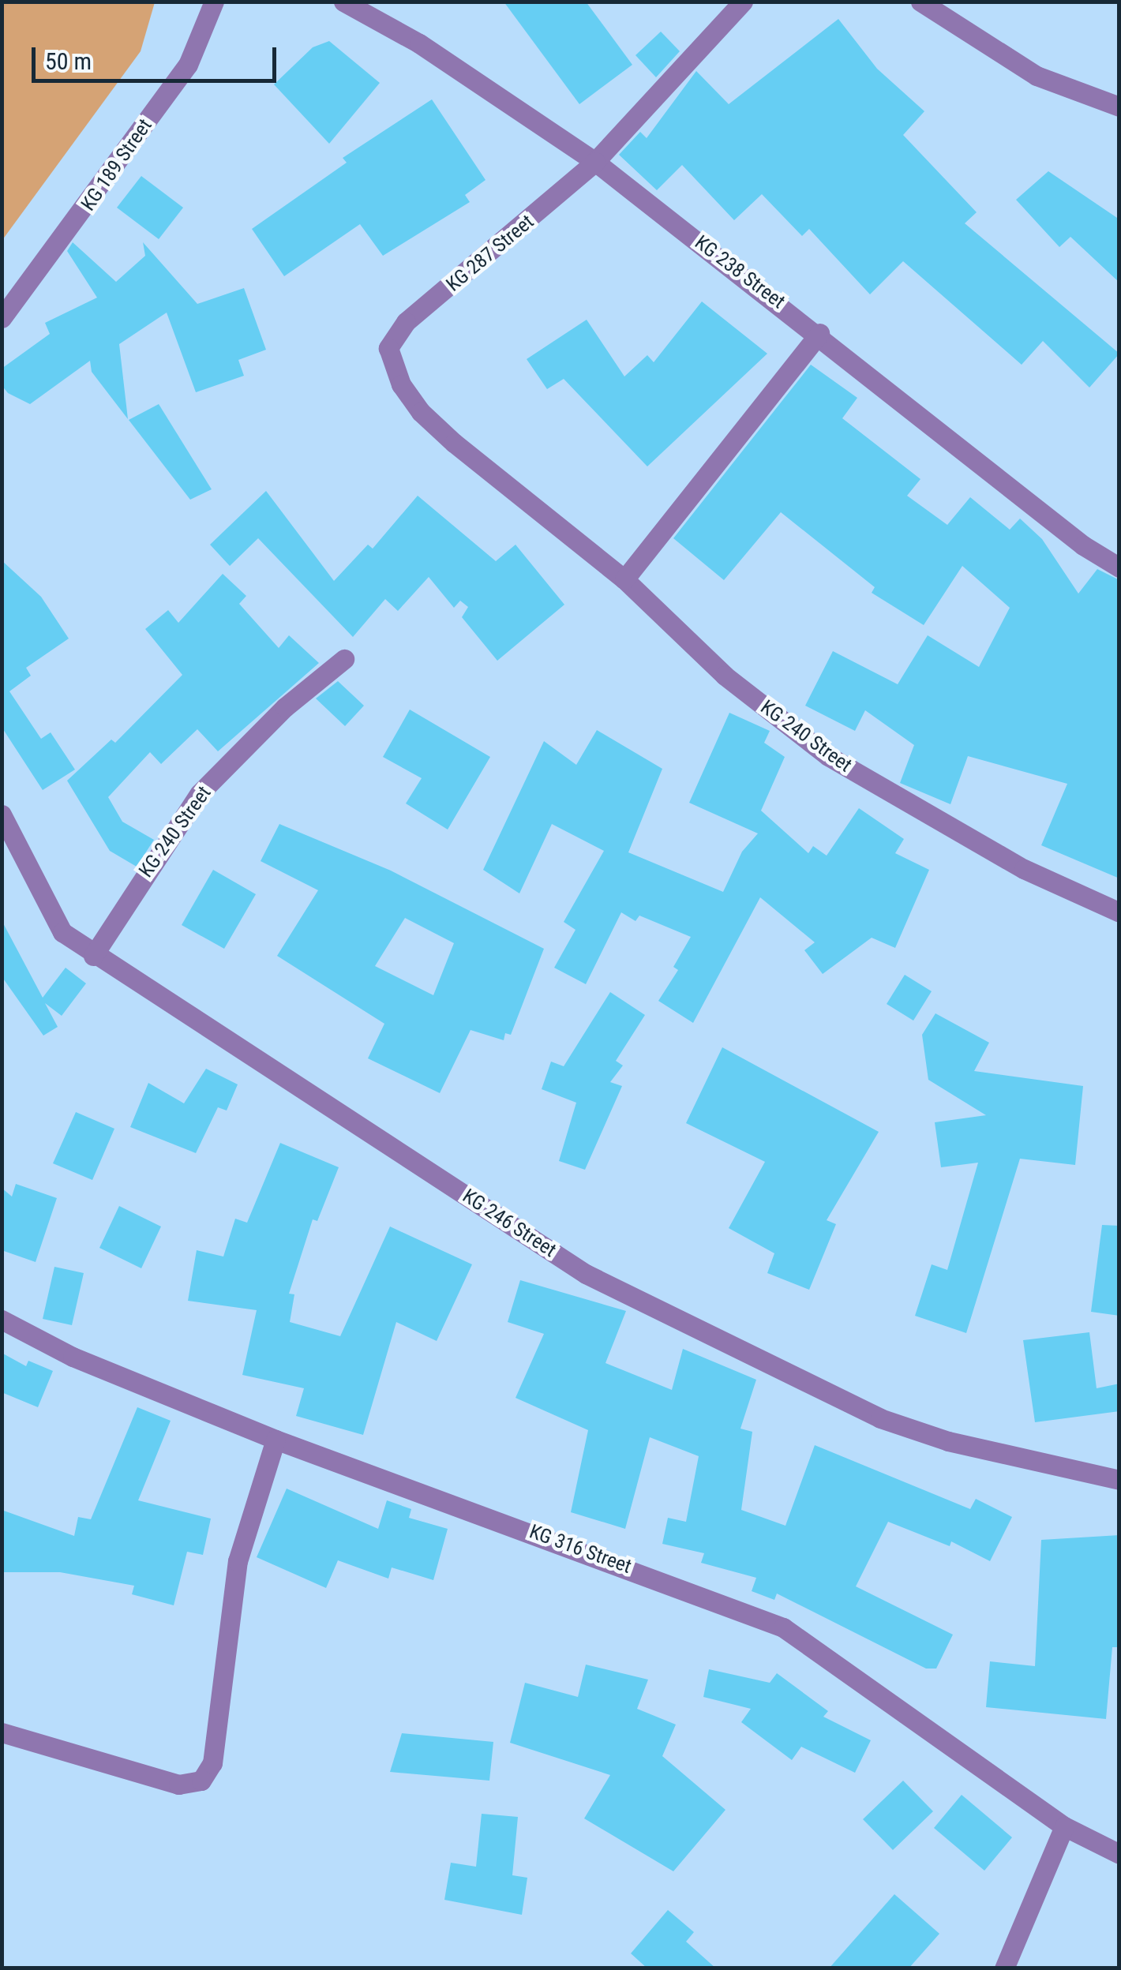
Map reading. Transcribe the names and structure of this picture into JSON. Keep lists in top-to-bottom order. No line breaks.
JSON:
{"streets":{"street":["KG 189 Street","KG 287 Street","KG 238 Street","KG 240 Street","KG 246 Street","KG 316 Street"]},"crossings":[["KG 287 Street","KG 238 Street"],["KG 287 Street","KG 240 Street"],["KG 240 Street","KG 246 Street"]],"scale_bar":"50 m"}
